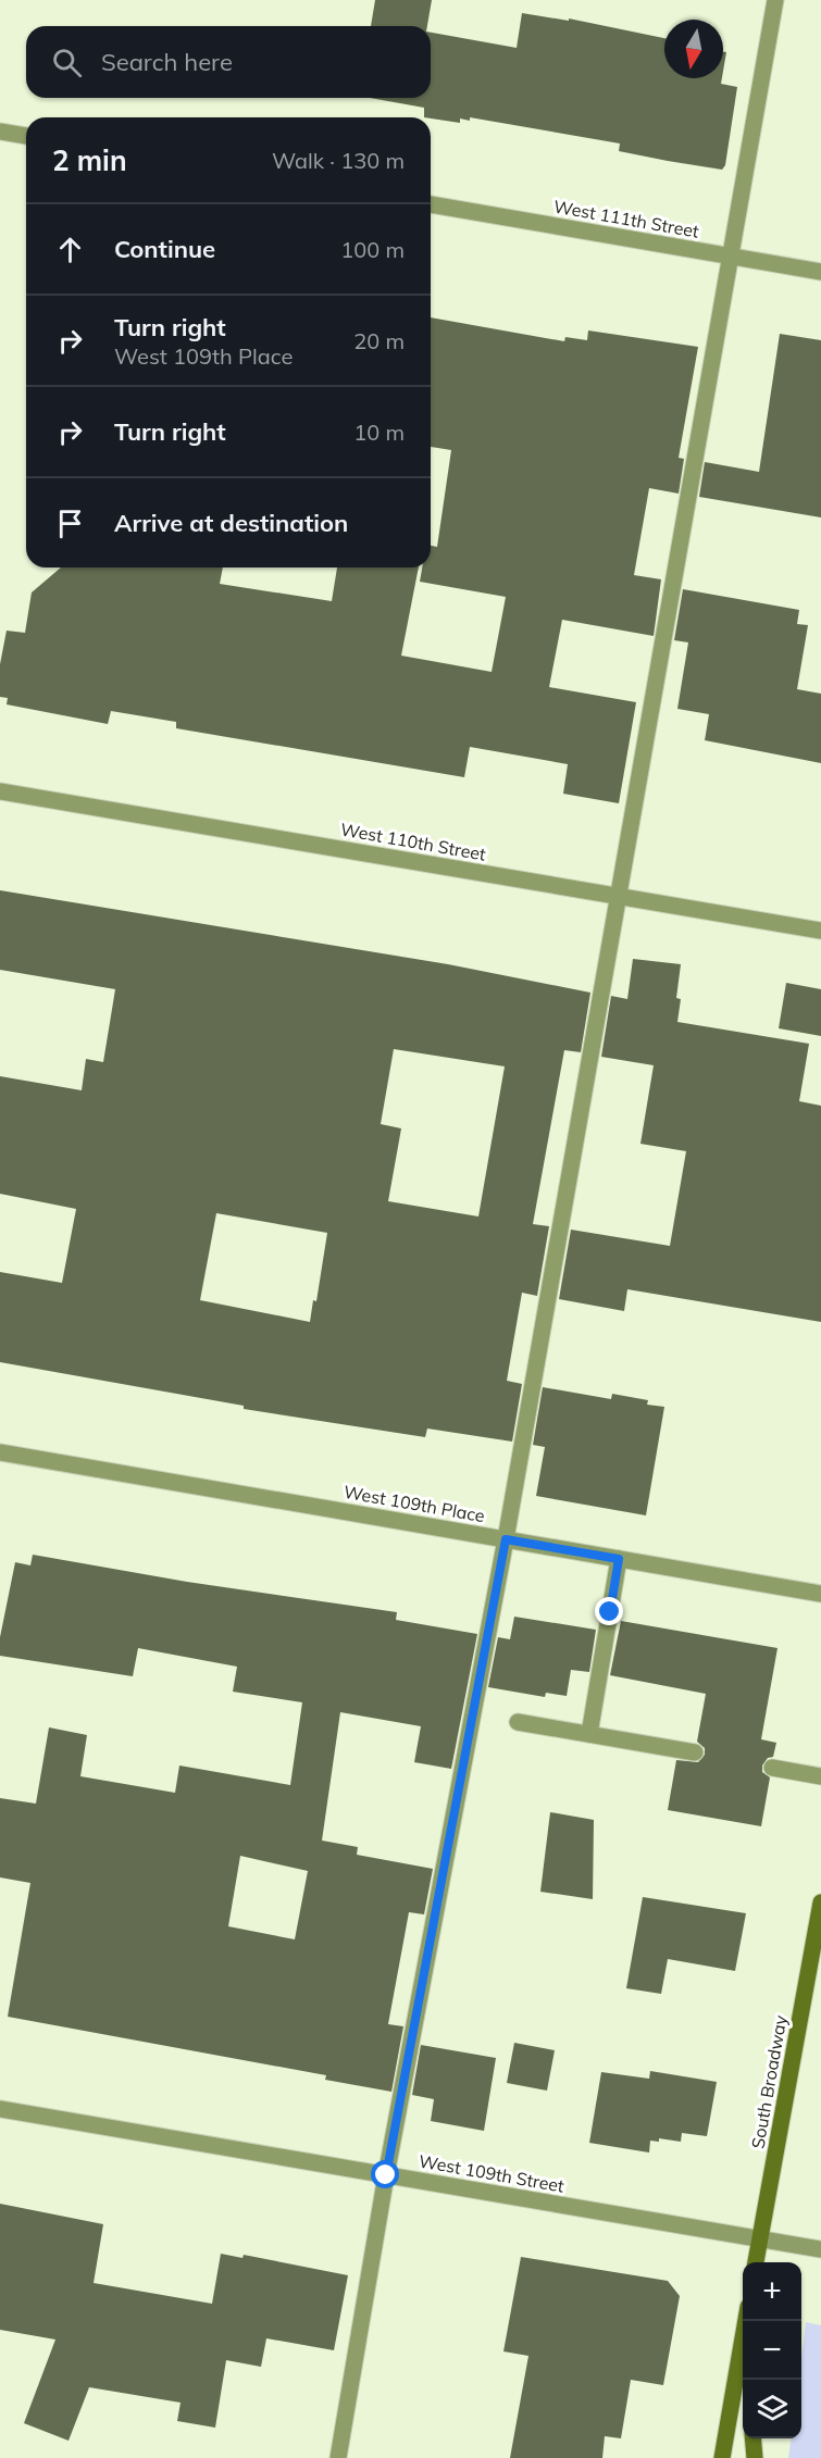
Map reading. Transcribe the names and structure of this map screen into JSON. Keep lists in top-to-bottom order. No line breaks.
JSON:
{"streets":{"main road":["South Broadway"],"street":["West 111th Street","West 110th Street","West 109th Place","West 109th Street"]},"crossings":[["South Broadway","West 109th Street"]],"north":"bottom","page":{"search":"Search here","heading":["2 min","Walk · 130 m"],"list":[["Continue","100 m"],["Turn right","West 109th Place","20 m"],["Turn right","10 m"],"Arrive at destination"],"map_buttons":["+","−"]}}
